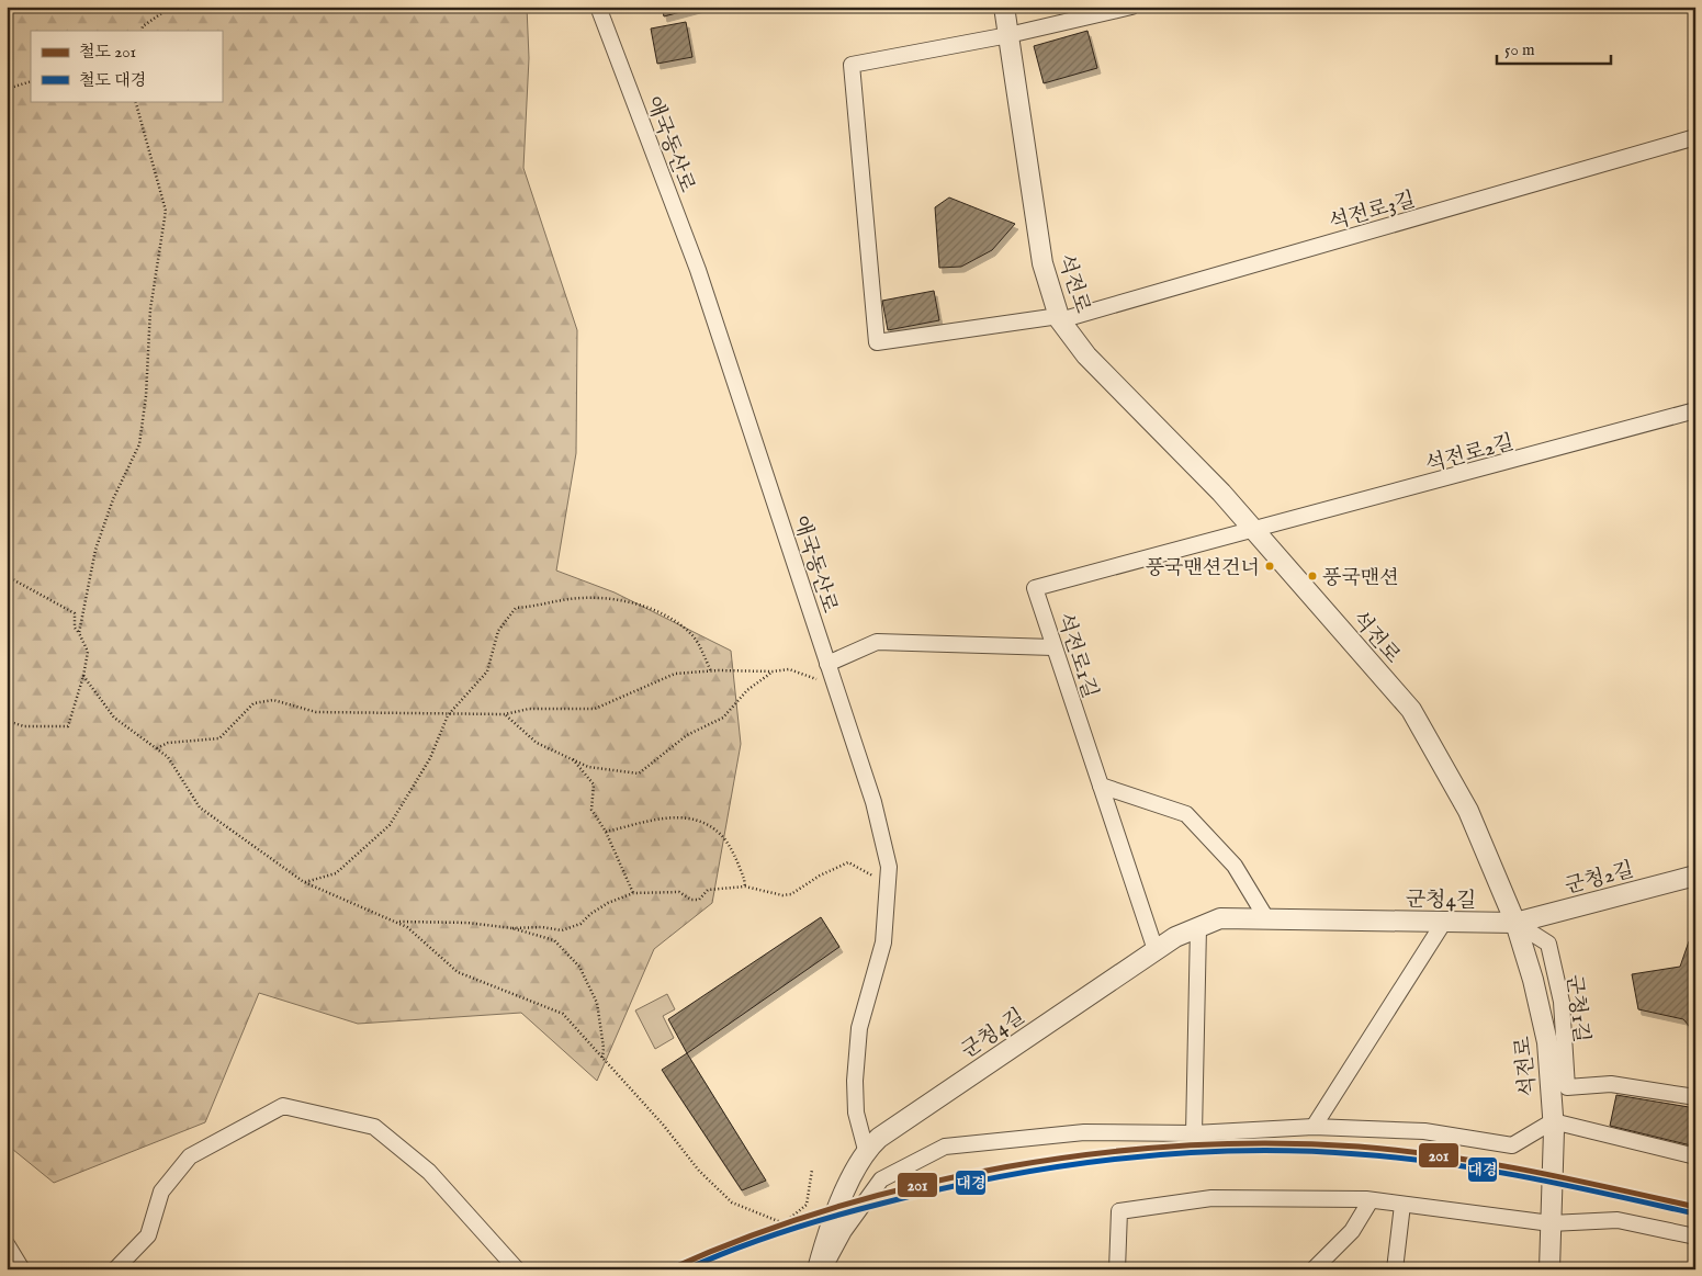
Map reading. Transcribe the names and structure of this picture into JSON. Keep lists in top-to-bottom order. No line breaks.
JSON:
{"streets":{"street":["애국동산로","석전로3길","석전로","석전로2길","석전로1길","군청2길","군청4길","군청1길"]},"crossings":[["애국동산로","군청4길"],["석전로3길","석전로"],["석전로","석전로2길"],["석전로","석전로1길"],["석전로","군청2길"],["석전로","군청4길"],["석전로","군청1길"],["석전로2길","석전로1길"],["석전로1길","군청4길"],["군청2길","군청4길"],["군청2길","군청1길"],["군청4길","군청1길"]],"places":["풍국맨션건너","풍국맨션"],"lines":["rail line 201","rail line 대경"],"legend":["철도 201","철도 대경"],"scale_bar":"50 m"}
